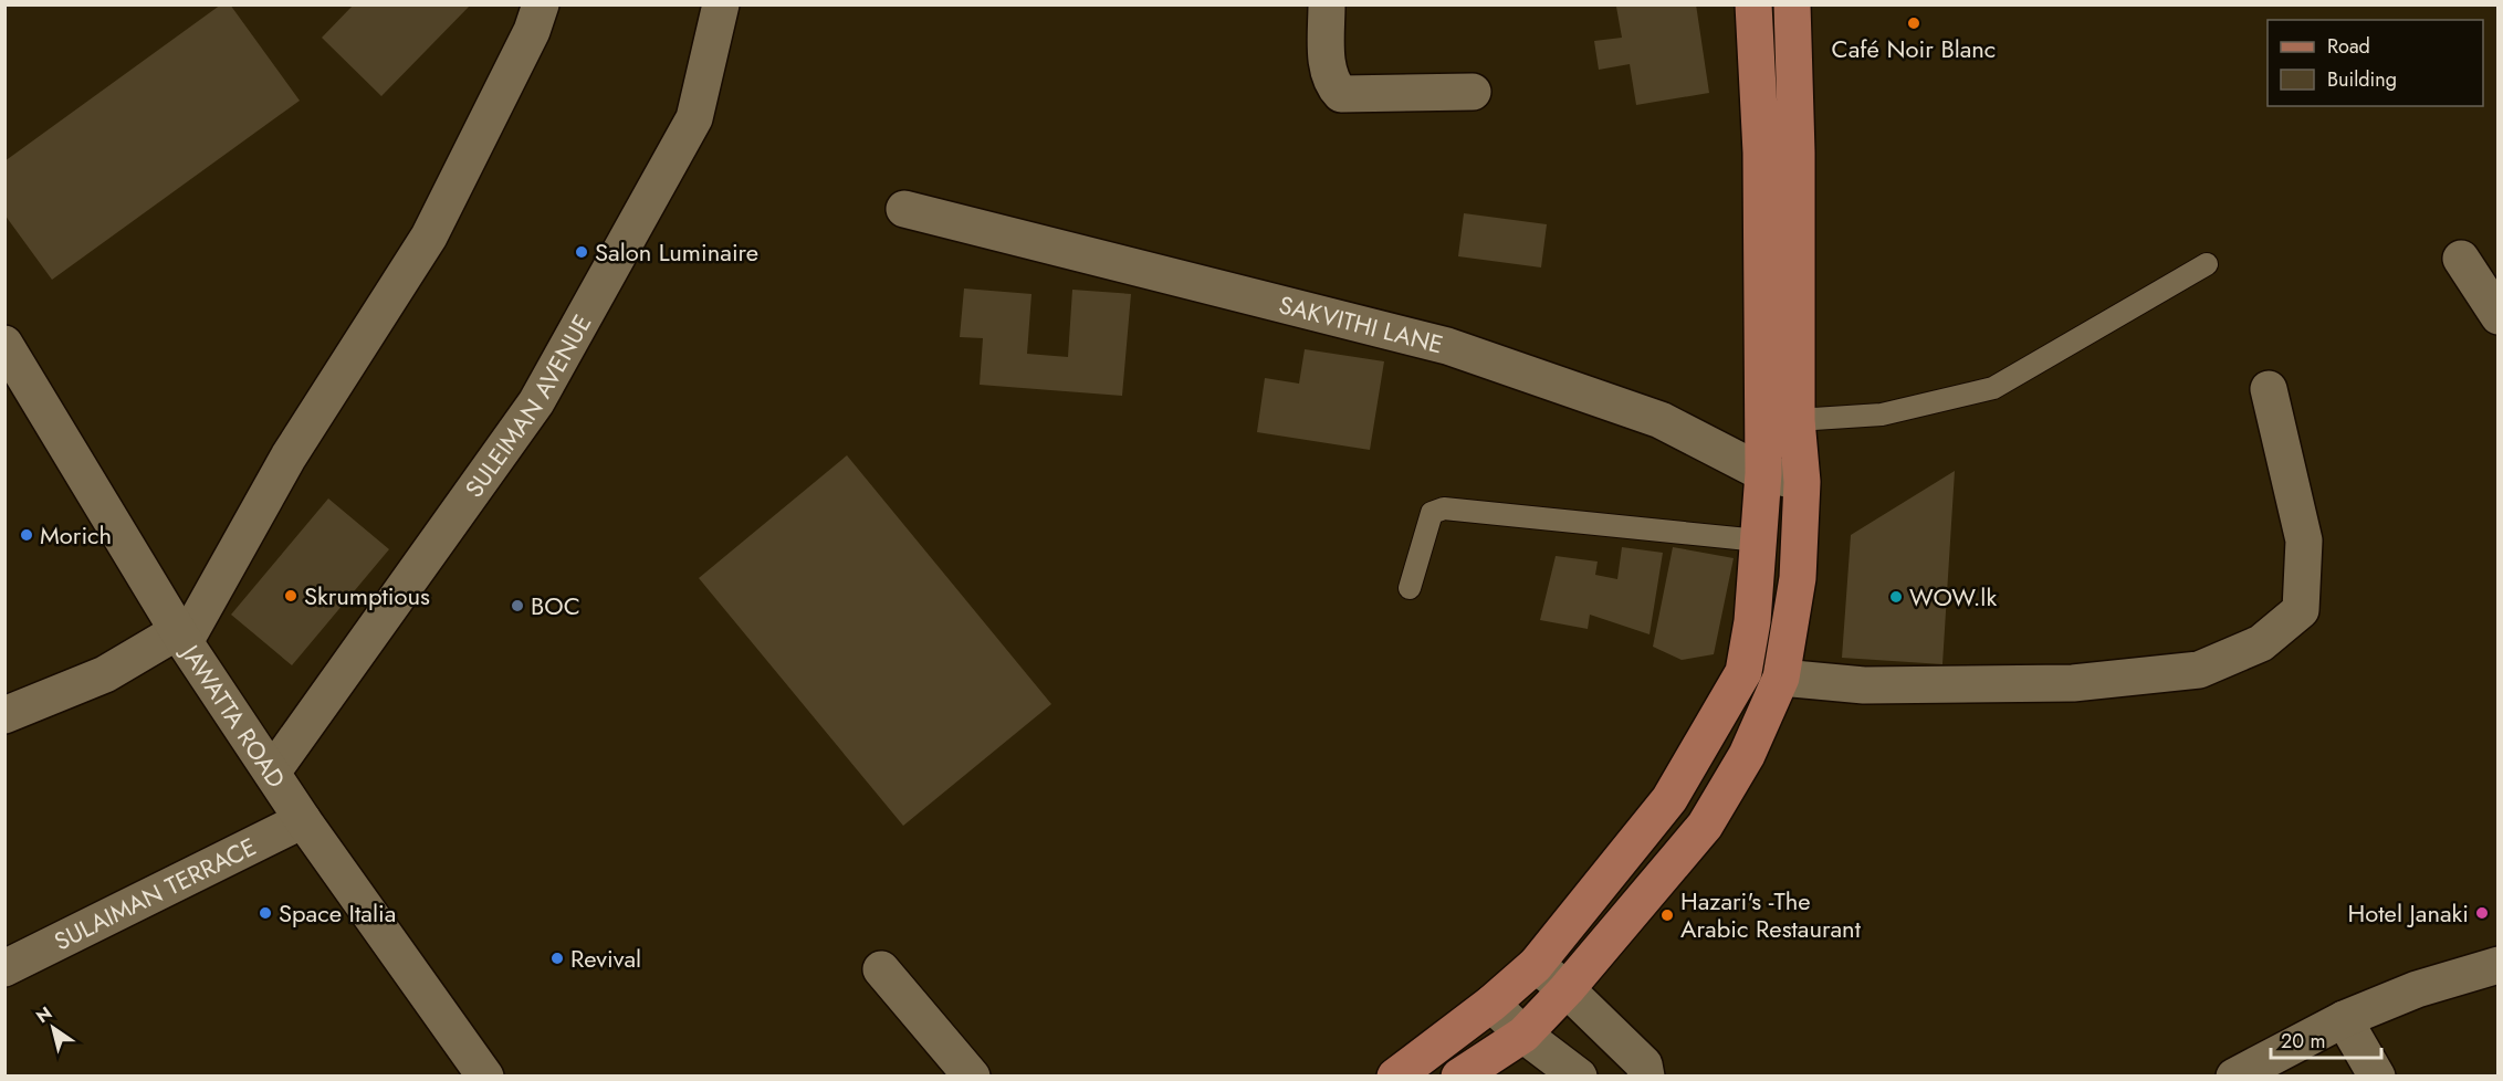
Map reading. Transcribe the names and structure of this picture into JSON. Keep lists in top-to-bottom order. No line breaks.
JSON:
{"streets":{"street":["SAKVITHI LANE","SULEIMAN AVENUE","JAWATTA ROAD","SULAIMAN TERRACE"]},"crossings":[["SULEIMAN AVENUE","JAWATTA ROAD"],["JAWATTA ROAD","SULAIMAN TERRACE"]],"places":["Café Noir Blanc","Salon Luminaire","Morich","Skrumptious","WOW.lk","BOC","Space Italia","Hotel Janaki","Hazari's -The Arabic Restaurant","Revival"],"legend":["Road","Building"],"scale_bar":"20 m","north":"top left"}
